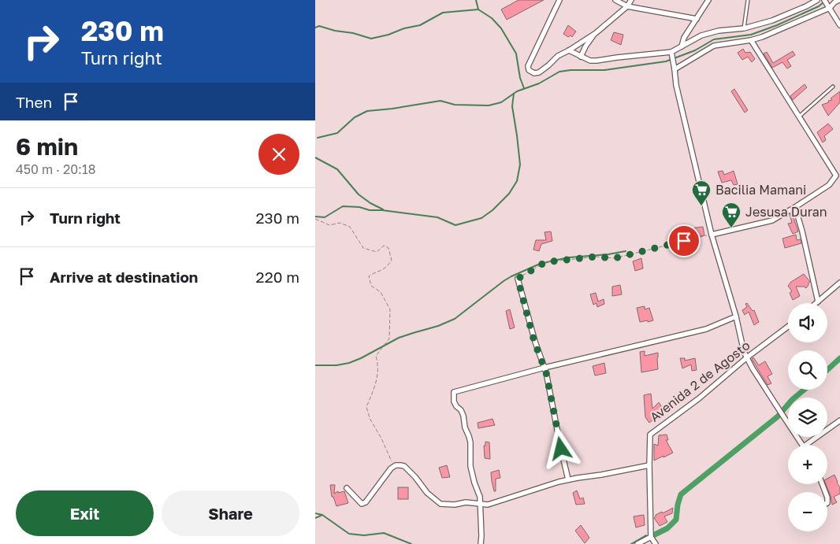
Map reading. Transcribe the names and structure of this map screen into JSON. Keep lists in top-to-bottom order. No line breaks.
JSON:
{"streets":{"street":["Avenida 2 de Agosto"]},"places":{"supermarket":["Bacilia Mamani","Jesusa Duran"]},"page":{"turn":["230 m","Turn right"],"then":"Then","heading":["6 min","450 m · 20:18"],"list":[{"name":"Turn right","value":"230 m"},{"name":"Arrive at destination","value":"220 m"}],"map_buttons":["+","−"],"buttons":["Exit","Share"]}}
